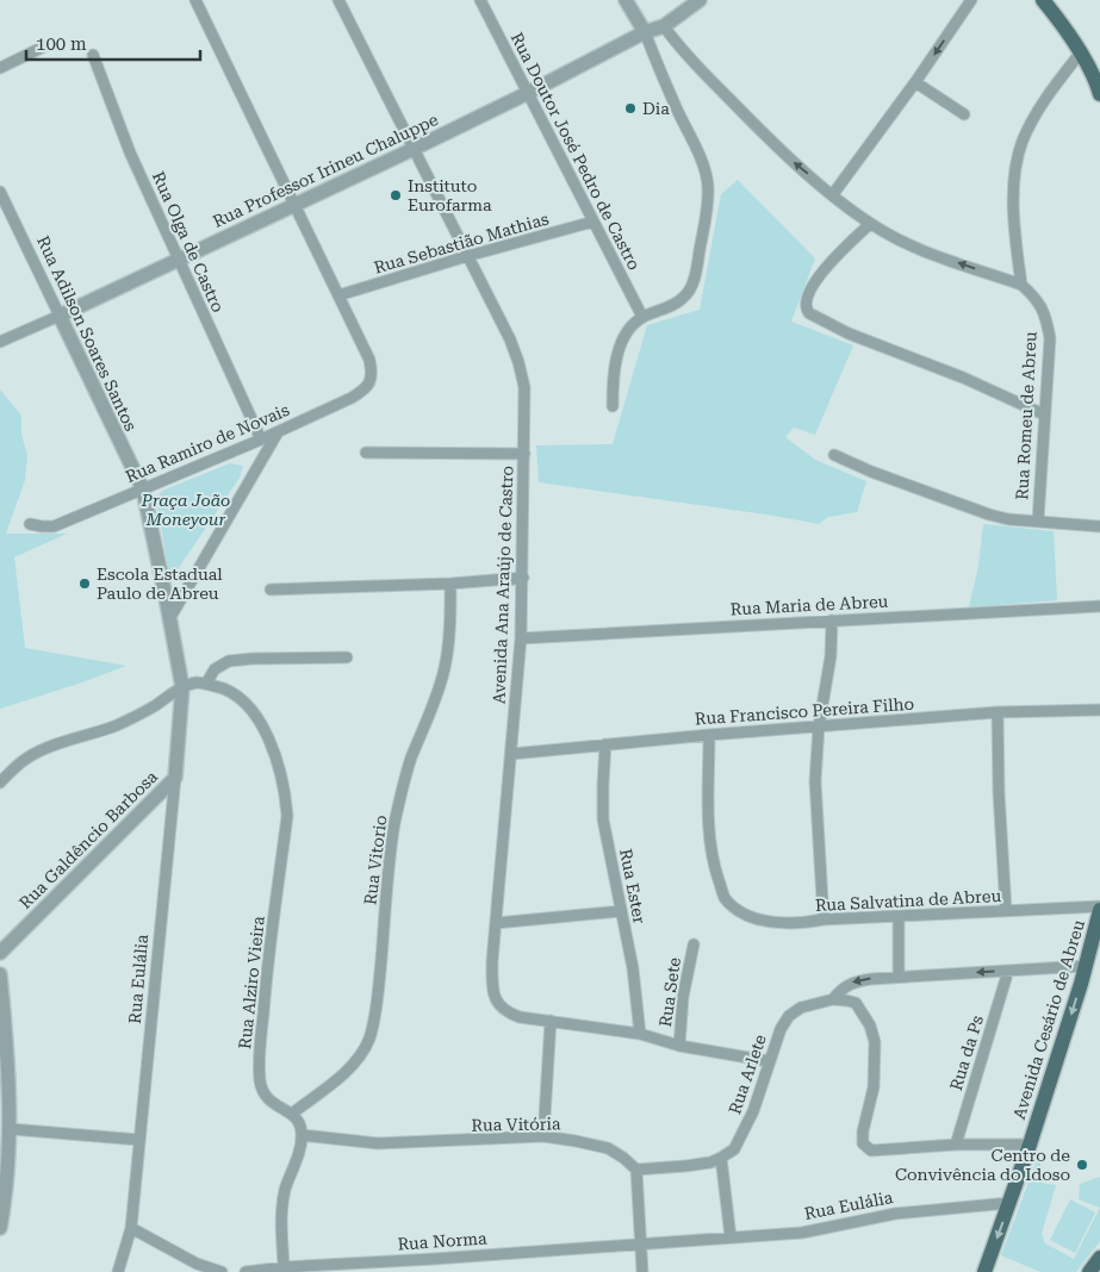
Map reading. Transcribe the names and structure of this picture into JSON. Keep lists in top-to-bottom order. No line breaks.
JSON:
{"streets":{"main road":["Avenida Cesário de Abreu"],"street":["Rua Doutor José Pedro de Castro","Rua Professor Irineu Chaluppe","Rua Olga de Castro","Rua Sebastião Mathias","Rua Adilson Soares Santos","Rua Romeu de Abreu","Rua Ramiro de Novais","Avenida Ana Araújo de Castro","Rua Maria de Abreu","Rua Francisco Pereira Filho","Rua Galdêncio Barbosa","Rua Vitorio","Rua Ester","Rua Salvatina de Abreu","Rua Eulália","Rua Alziro Vieira","Rua Sete","Rua da Ps","Rua Arlete","Rua Vitória","Rua Norma"]},"crossings":[["Rua Doutor José Pedro de Castro","Rua Professor Irineu Chaluppe"],["Rua Doutor José Pedro de Castro","Rua Sebastião Mathias"],["Rua Professor Irineu Chaluppe","Rua Olga de Castro"],["Rua Professor Irineu Chaluppe","Rua Adilson Soares Santos"],["Rua Professor Irineu Chaluppe","Avenida Ana Araújo de Castro"],["Rua Olga de Castro","Rua Ramiro de Novais"],["Rua Sebastião Mathias","Rua Ramiro de Novais"],["Rua Sebastião Mathias","Avenida Ana Araújo de Castro"],["Rua Adilson Soares Santos","Rua Ramiro de Novais"],["Rua Adilson Soares Santos","Rua Eulália"],["Avenida Ana Araújo de Castro","Rua Maria de Abreu"],["Avenida Ana Araújo de Castro","Rua Francisco Pereira Filho"],["Avenida Ana Araújo de Castro","Rua Ester"],["Avenida Ana Araújo de Castro","Rua Sete"],["Avenida Ana Araújo de Castro","Rua Arlete"],["Rua Francisco Pereira Filho","Rua Ester"],["Rua Francisco Pereira Filho","Rua Salvatina de Abreu"],["Rua Galdêncio Barbosa","Rua Eulália"],["Rua Vitorio","Rua Alziro Vieira"],["Rua Salvatina de Abreu","Avenida Cesário de Abreu"],["Rua Eulália","Avenida Cesário de Abreu"],["Rua Eulália","Rua Norma"]],"one_way":["Avenida Cesário de Abreu"],"parks":["Praça João Moneyour"],"places":["Dia","Instituto Eurofarma","Escola Estadual Paulo de Abreu","Centro de Convivência do Idoso"],"scale_bar":"100 m"}
